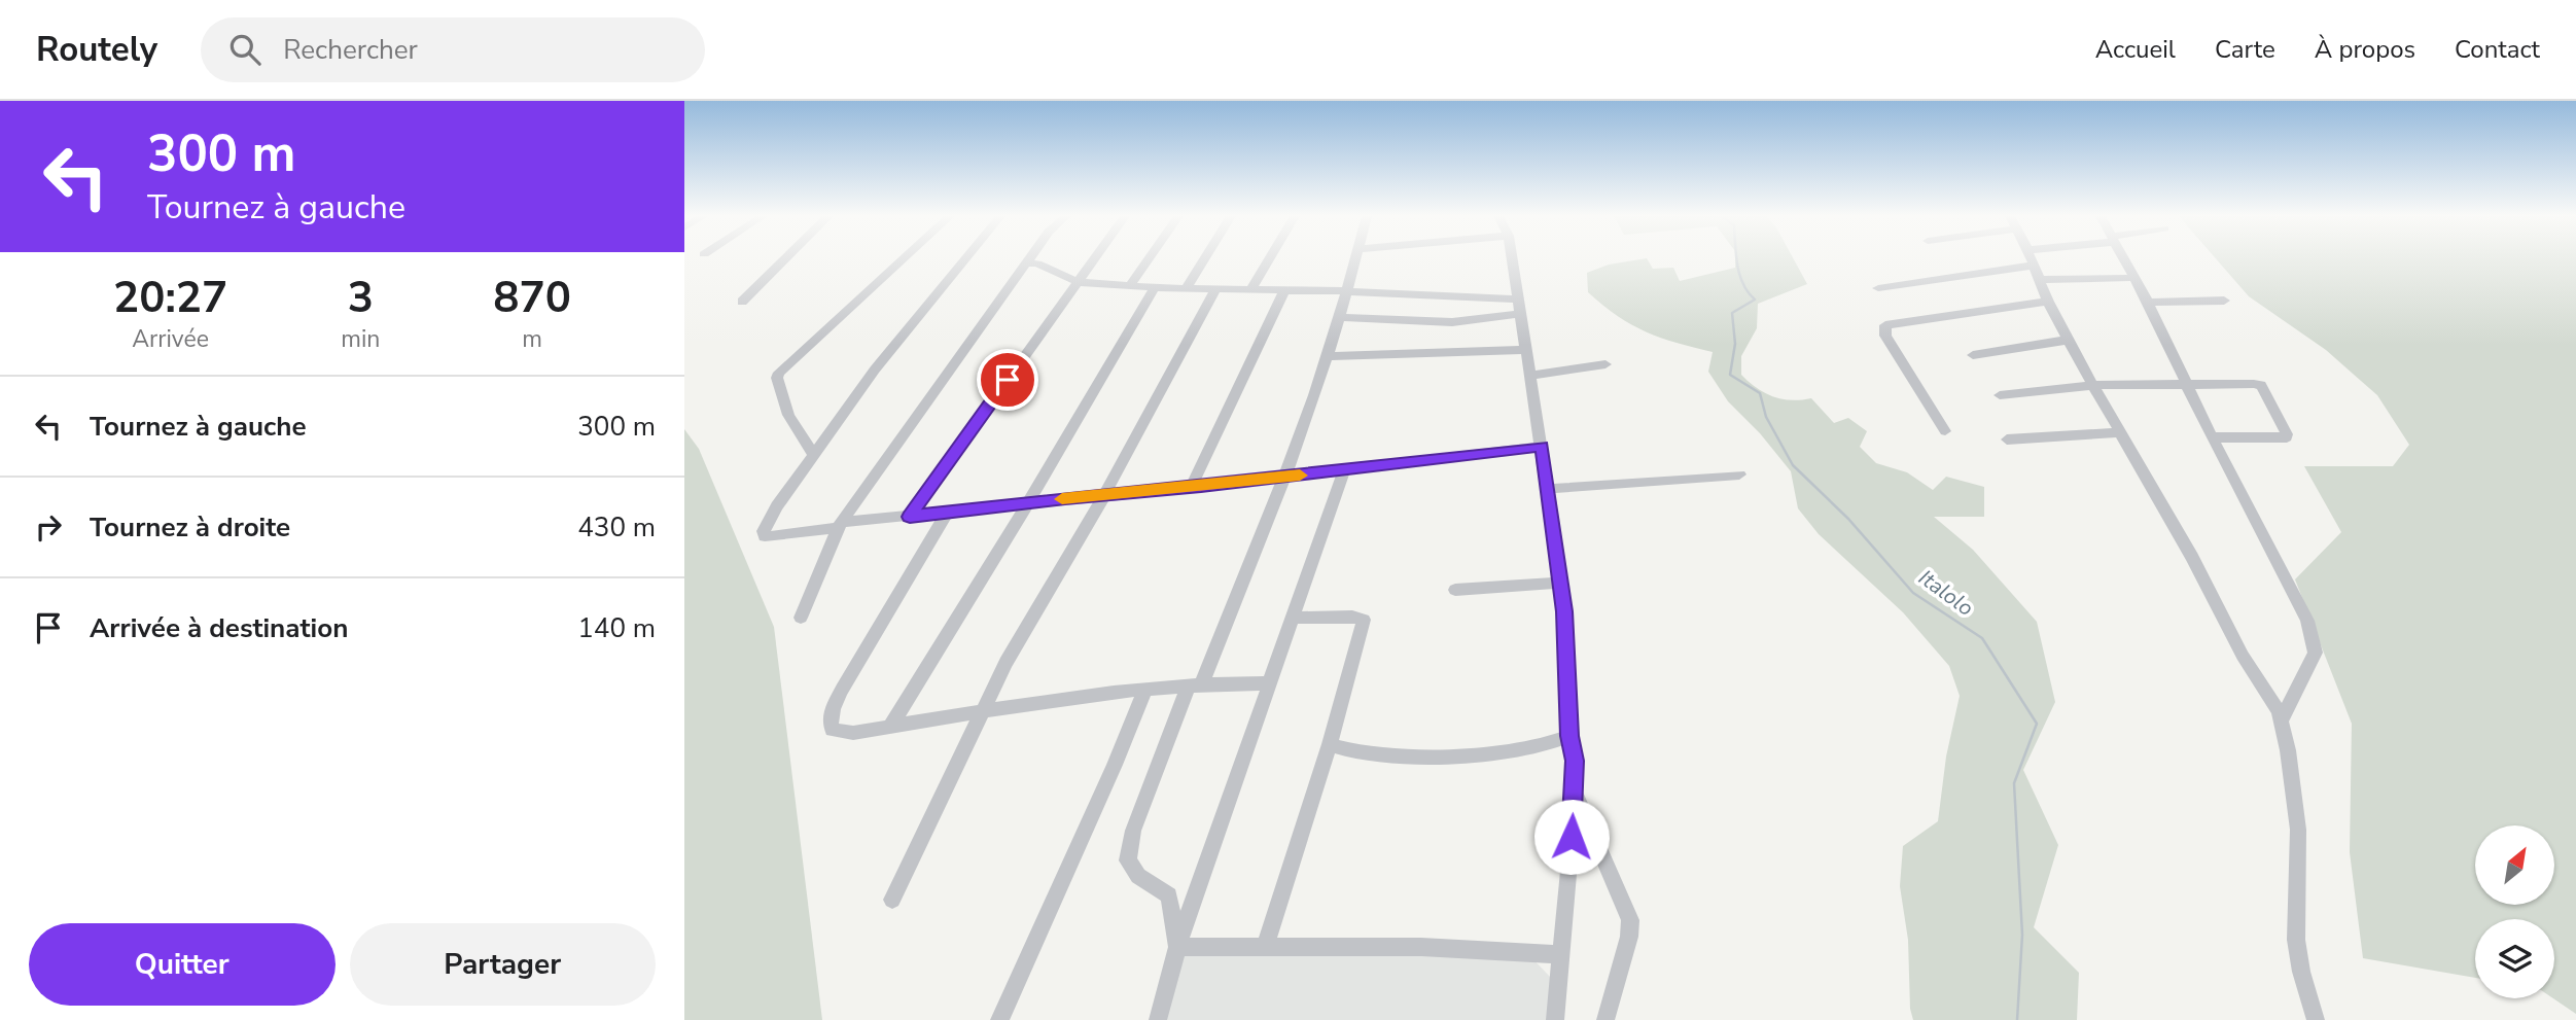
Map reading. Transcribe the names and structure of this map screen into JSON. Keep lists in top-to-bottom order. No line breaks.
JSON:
{"water":["Italolo"],"north":"top right","page":{"header":"Routely","search":"Rechercher","nav":["Accueil","Carte","À propos","Contact"],"turn":["300 m","Tournez à gauche"],"eta":["20:27","Arrivée","3","min","870","m"],"list":[{"name":"Tournez à gauche","value":"300 m"},{"name":"Tournez à droite","value":"430 m"},{"name":"Arrivée à destination","value":"140 m"}],"buttons":["Quitter","Partager"]}}
